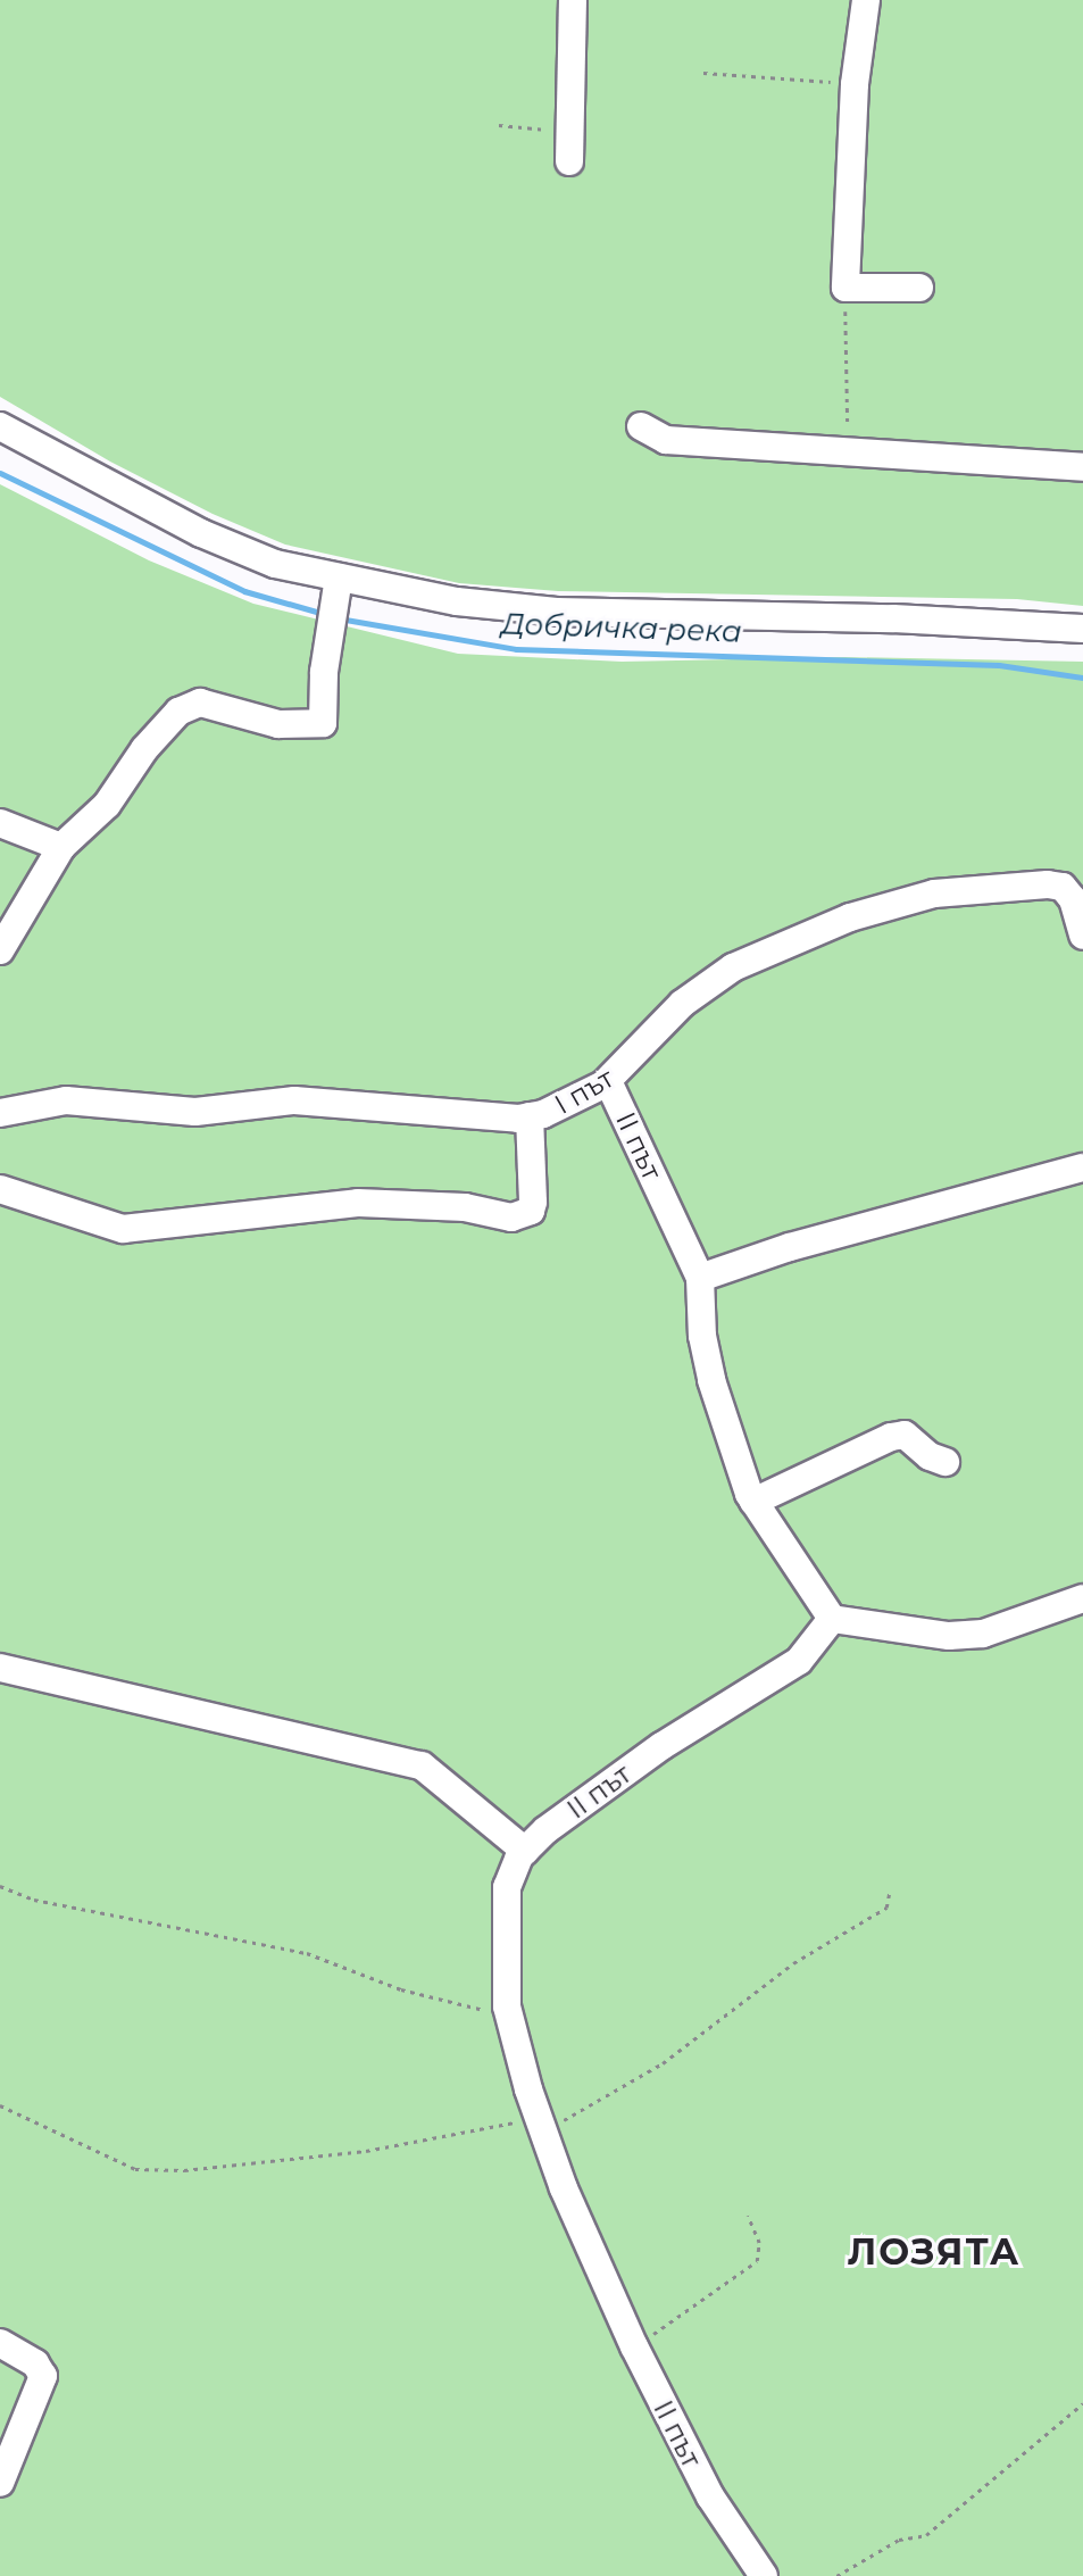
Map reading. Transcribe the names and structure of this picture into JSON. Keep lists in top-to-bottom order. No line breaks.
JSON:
{"streets":{"street":["І път","ІІ път"]},"crossings":[["І път","ІІ път"]],"districts":["ЛОЗЯТА"],"water":["Добричка река"]}
